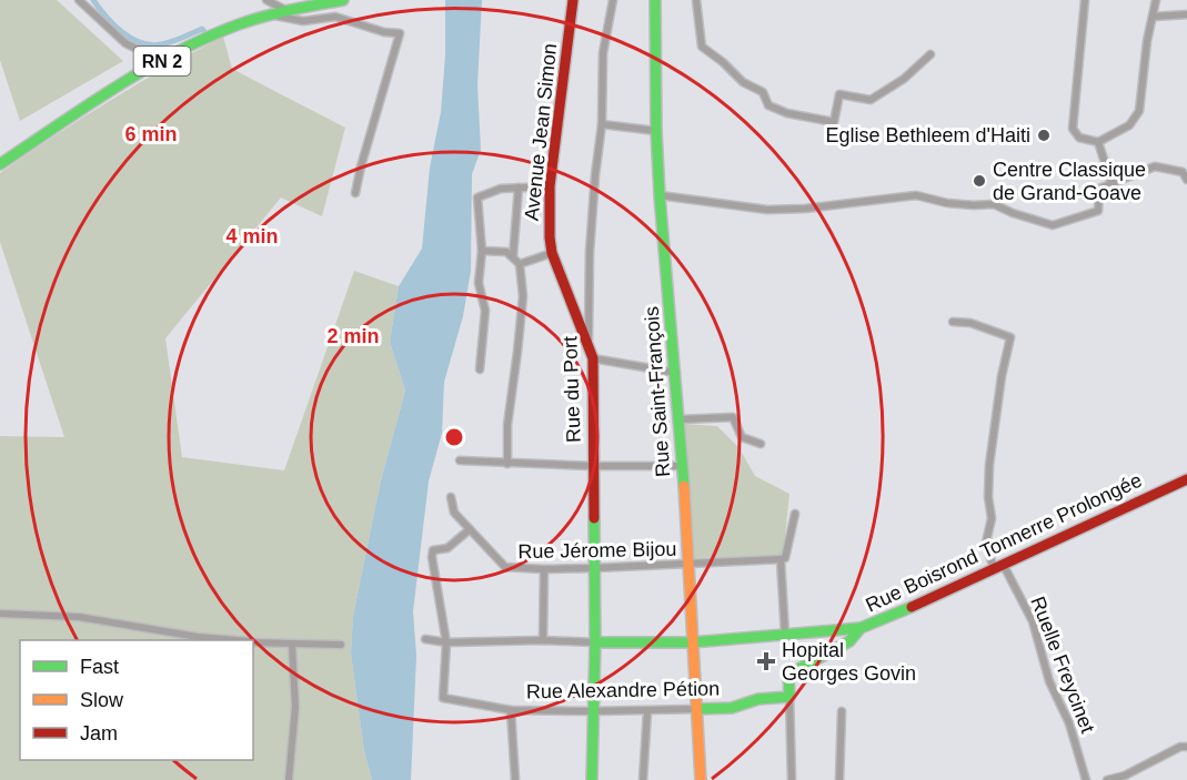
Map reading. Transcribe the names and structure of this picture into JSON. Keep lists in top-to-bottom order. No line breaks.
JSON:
{"streets":{"street":["RN 2","Avenue Jean Simon","Rue du Port","Rue Saint-François","Rue Boisrond Tonnerre Prolongée","Rue Jérome Bijou","Ruelle Freycinet","Rue Alexandre Pétion"]},"crossings":[["Avenue Jean Simon","Rue du Port"],["Rue du Port","Rue Boisrond Tonnerre Prolongée"],["Rue du Port","Rue Jérome Bijou"],["Rue du Port","Rue Alexandre Pétion"],["Rue Saint-François","Rue Boisrond Tonnerre Prolongée"],["Rue Saint-François","Rue Jérome Bijou"],["Rue Saint-François","Rue Alexandre Pétion"],["Rue Boisrond Tonnerre Prolongée","Ruelle Freycinet"]],"places":{"other":["Eglise Bethleem d'Haiti","Centre Classique de Grand-Goave"],"health":["Hopital Georges Govin"]},"legend":["Fast","Slow","Jam"],"rings":["6 min","4 min","2 min"]}
